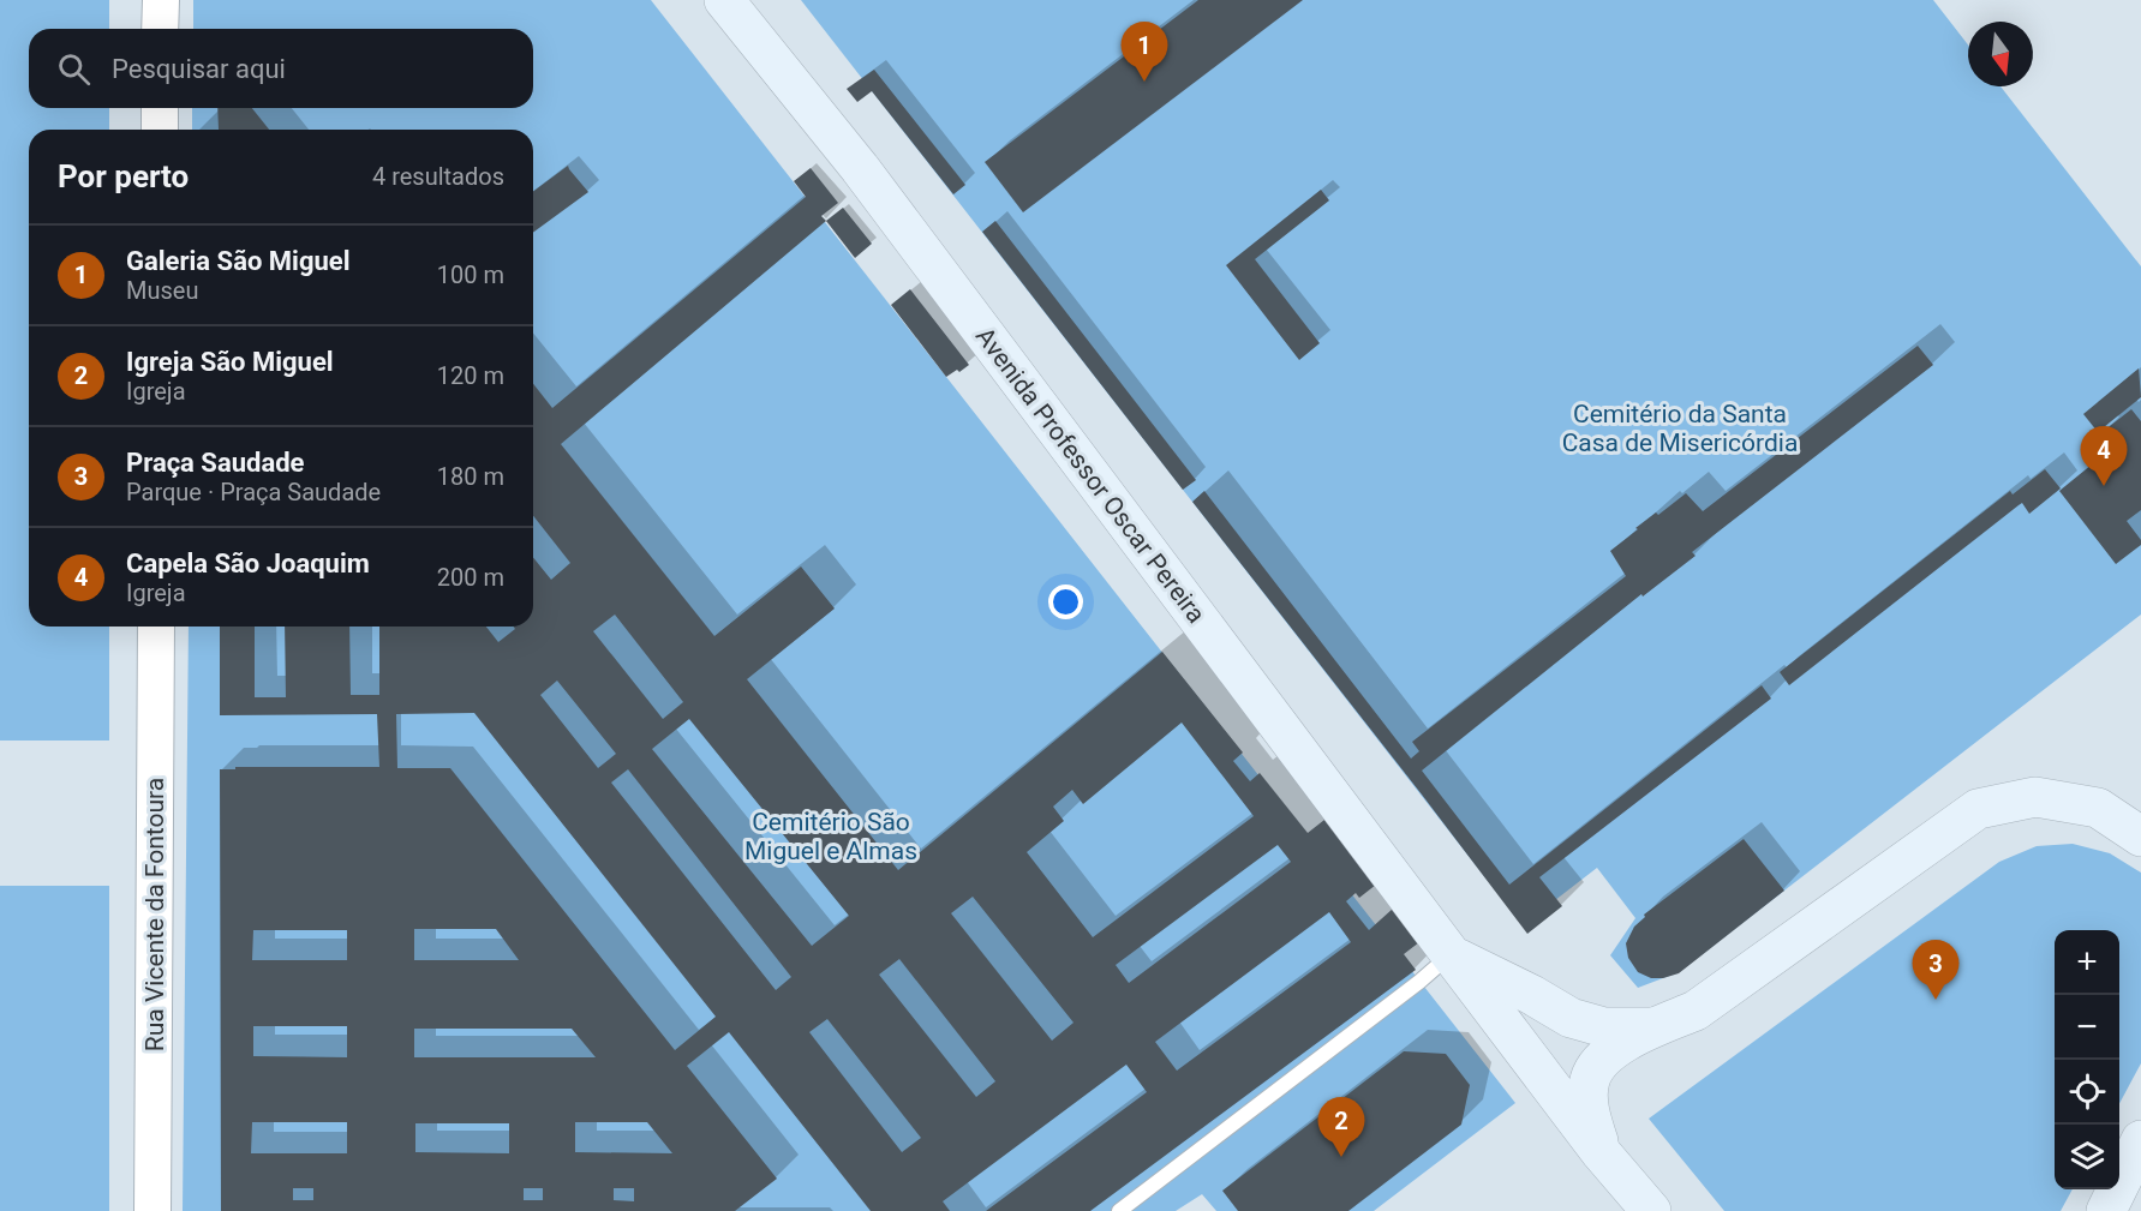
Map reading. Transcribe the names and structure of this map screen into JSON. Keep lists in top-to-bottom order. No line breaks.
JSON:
{"streets":{"main road":["Avenida Professor Oscar Pereira"],"street":["Rua Vicente da Fontoura"]},"parks":["Cemitério da Santa Casa de Misericórdia","Cemitério São Miguel e Almas"],"north":"bottom","page":{"pins":["1","4","3","2"],"search":"Pesquisar aqui","heading":["Por perto","4 resultados"],"list":[{"mark":"1","name":"Galeria São Miguel","note":"Museu","value":"100 m"},{"mark":"2","name":"Igreja São Miguel","note":"Igreja","value":"120 m"},{"mark":"3","name":"Praça Saudade","note":"Parque · Praça Saudade","value":"180 m"},{"mark":"4","name":"Capela São Joaquim","note":"Igreja","value":"200 m"}],"map_buttons":["+","−"]}}
